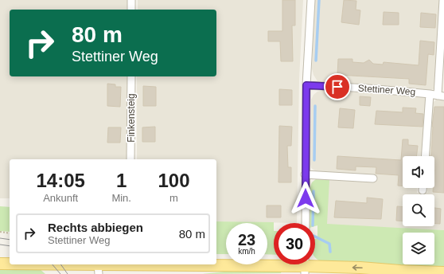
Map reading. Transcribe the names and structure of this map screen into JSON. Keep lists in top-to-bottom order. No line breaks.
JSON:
{"streets":{"street":["Stettiner Weg","Finkensteig"]},"page":{"turn":["80 m","Stettiner Weg"],"eta":["14:05","Ankunft","1","Min.","100","m"],"list":[{"name":"Rechts abbiegen","note":"Stettiner Weg","value":"80 m"}],"speed":"23 km/h","limit":"30"}}
